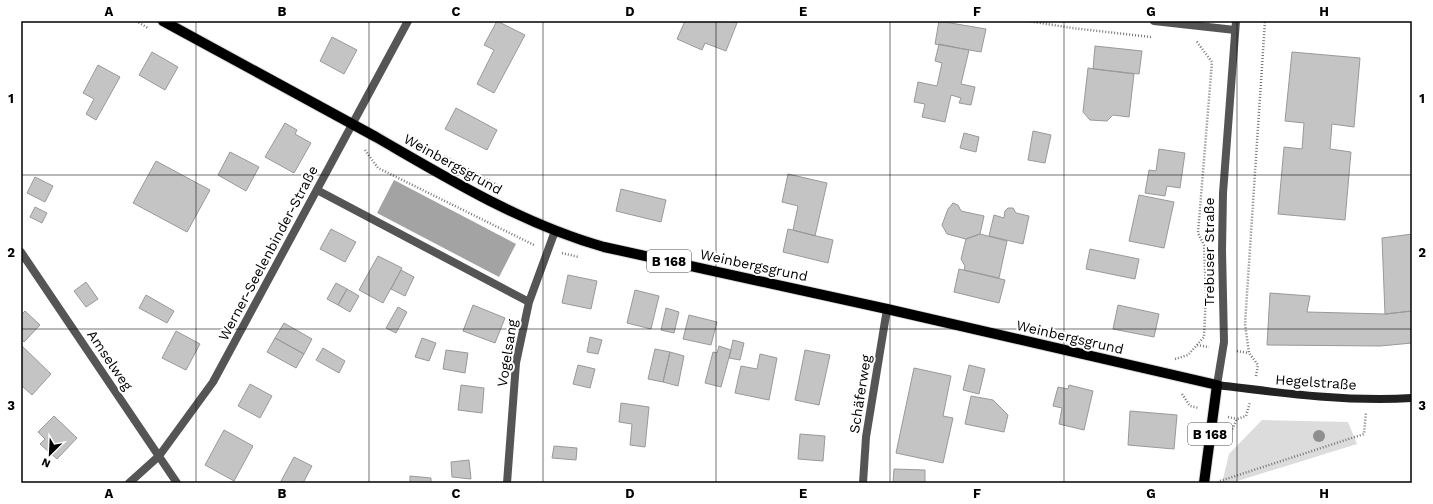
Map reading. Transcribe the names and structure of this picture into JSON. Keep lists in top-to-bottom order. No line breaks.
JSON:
{"streets":{"main road":["Weinbergsgrund","Trebuser Straße","B 168","Hegelstraße"],"street":["Werner-Seelenbinder-Straße","Vogelsang","Amselweg","Schäferweg"]},"crossings":[["Weinbergsgrund","Trebuser Straße"],["Weinbergsgrund","Werner-Seelenbinder-Straße"],["Weinbergsgrund","Vogelsang"],["Weinbergsgrund","Hegelstraße"],["Weinbergsgrund","Schäferweg"],["Trebuser Straße","Hegelstraße"],["Werner-Seelenbinder-Straße","Amselweg"]],"north":"bottom left","grid":{"columns":["A","B","C","D","E","F","G","H"],"rows":["1","2","3"]}}
